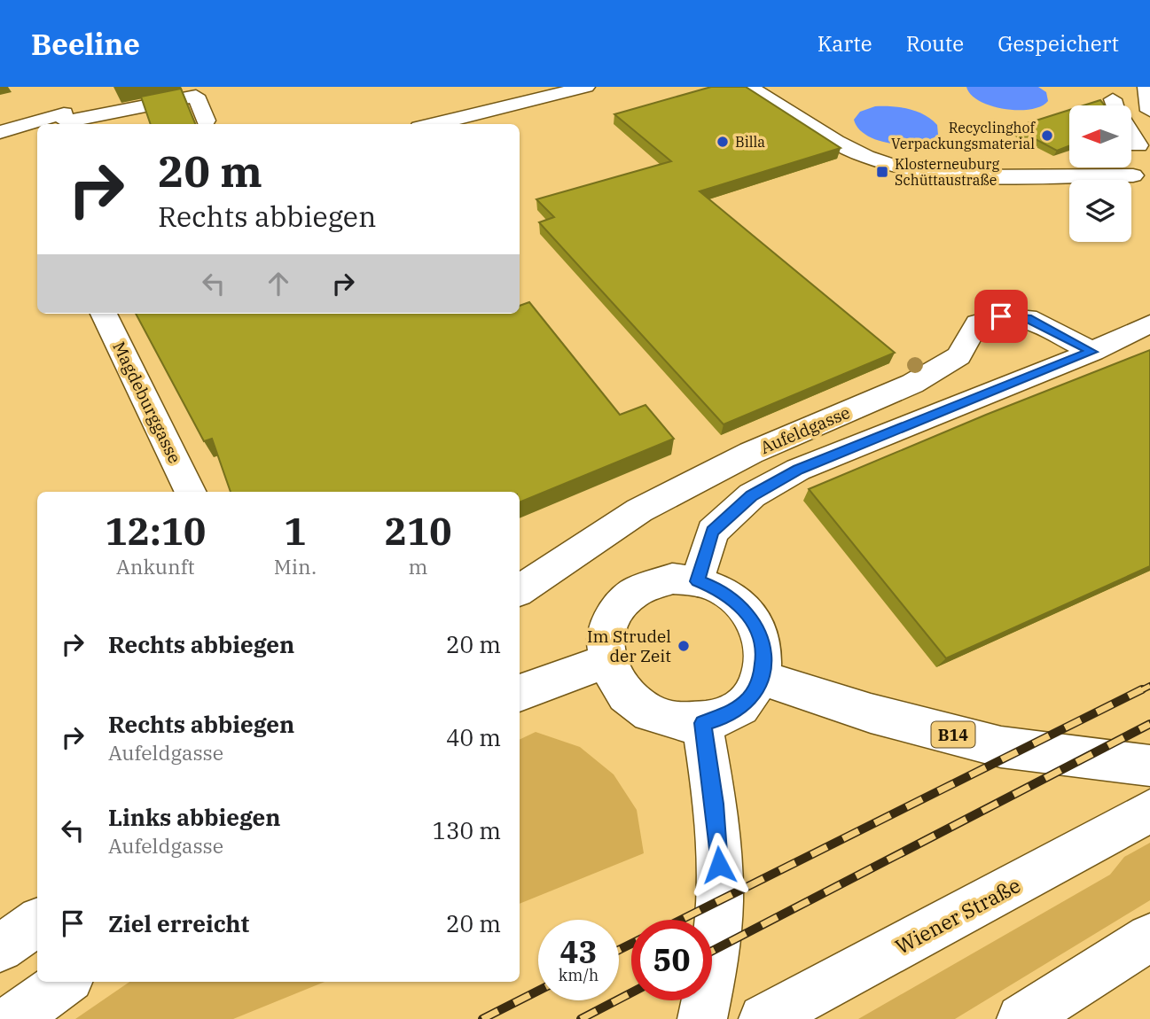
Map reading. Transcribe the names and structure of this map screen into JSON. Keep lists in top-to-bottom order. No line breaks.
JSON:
{"streets":{"street":["Magdeburggasse","Aufeldgasse","B14","Wiener Straße"]},"crossings":[["Aufeldgasse","B14"]],"places":{"other":["Recyclinghof Verpackungsmaterial","Billa","Im Strudel der Zeit"],"transit":["Klosterneuburg Schüttaustraße"]},"north":"left","page":{"header":"Beeline","nav":["Karte","Route","Gespeichert"],"turn":["20 m","Rechts abbiegen"],"eta":["12:10","Ankunft","1","Min.","210","m"],"list":[{"name":"Rechts abbiegen","value":"20 m"},{"name":"Rechts abbiegen","note":"Aufeldgasse","value":"40 m"},{"name":"Links abbiegen","note":"Aufeldgasse","value":"130 m"},{"name":"Ziel erreicht","value":"20 m"}],"speed":"43 km/h","limit":"50"}}
